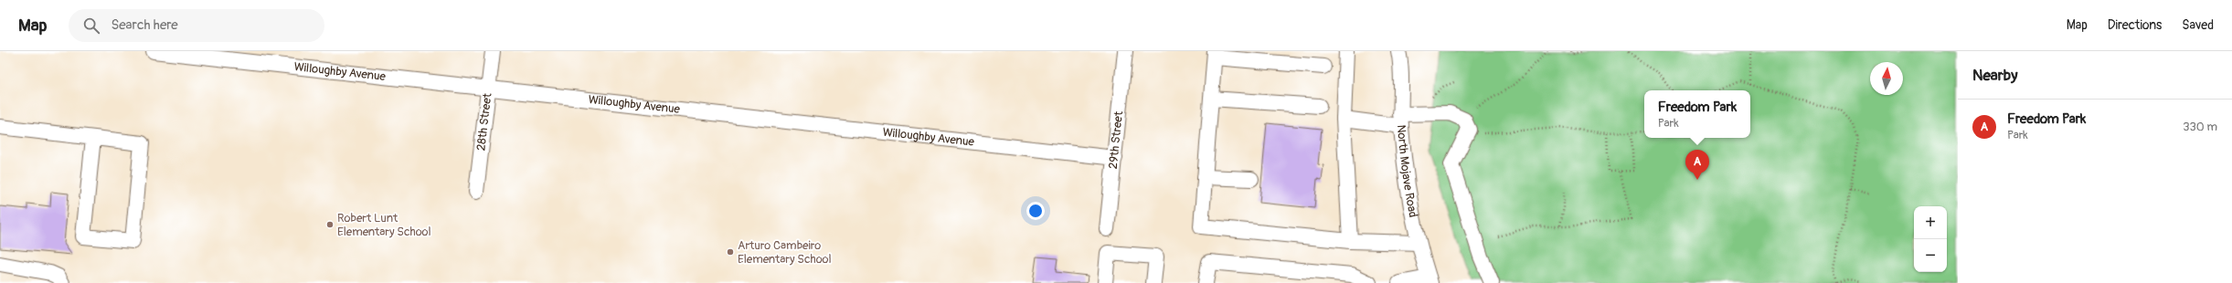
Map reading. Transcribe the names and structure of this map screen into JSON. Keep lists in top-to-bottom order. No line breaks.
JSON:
{"streets":{"street":["Willoughby Avenue","28th Street","29th Street","North Mojave Road"]},"crossings":[["Willoughby Avenue","28th Street"],["Willoughby Avenue","29th Street"]],"places":["Robert Lunt Elementary School","Arturo Cambeiro Elementary School"],"north":"top","page":{"header":"Map","search":"Search here","nav":["Map","Directions","Saved"],"heading":"Nearby","popup":["Freedom Park","Park"],"list":[{"mark":"A","name":"Freedom Park","note":"Park","value":"330 m"}],"pins":"A","map_buttons":["+","−"]}}
